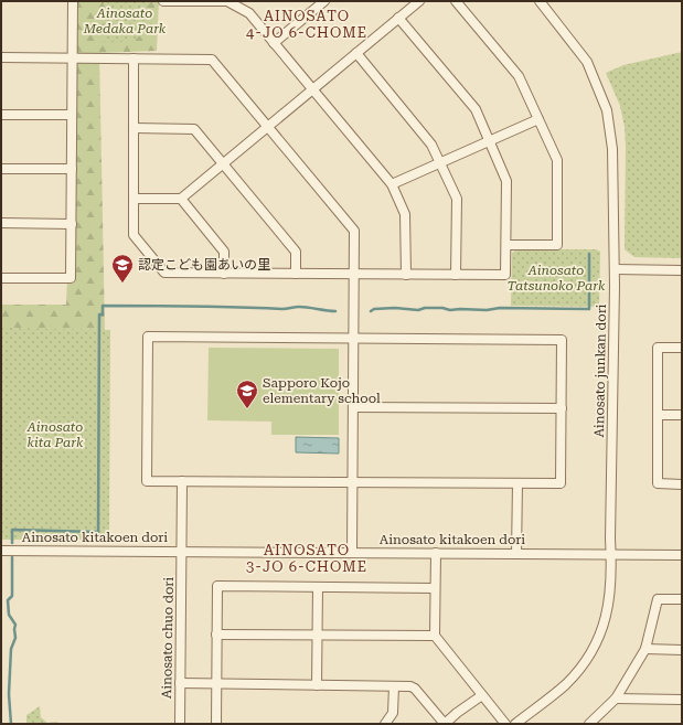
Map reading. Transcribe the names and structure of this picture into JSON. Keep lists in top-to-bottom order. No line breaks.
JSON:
{"streets":{"street":["Ainosato junkan dori","Ainosato kitakoen dori","Ainosato chuo dori"]},"crossings":[["Ainosato junkan dori","Ainosato kitakoen dori"],["Ainosato kitakoen dori","Ainosato chuo dori"]],"districts":["AINOSATO 4-JO 6-CHOME","AINOSATO 3-JO 6-CHOME"],"parks":["Ainosato Medaka Park","Ainosato Tatsunoko Park","Ainosato kita Park"],"places":{"school or university":["認定こども園あいの里","Sapporo Kojo elementary school"]}}
